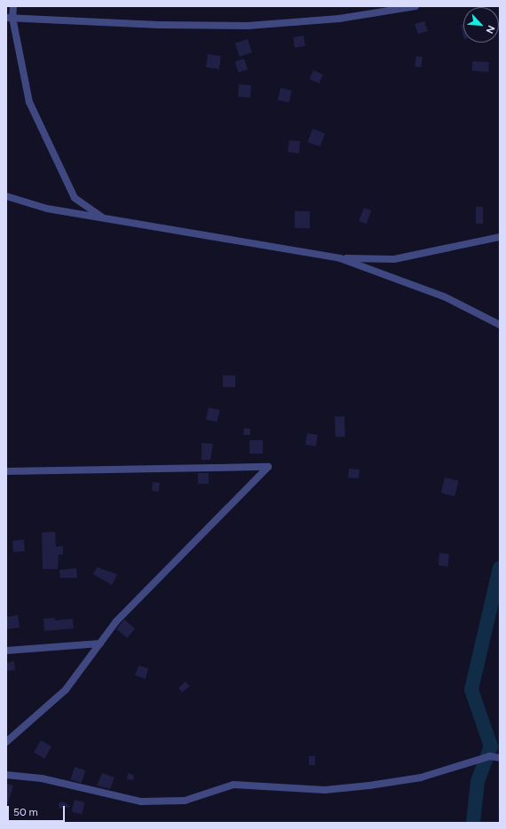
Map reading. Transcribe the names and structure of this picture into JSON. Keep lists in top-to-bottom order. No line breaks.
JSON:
{"scale_bar":"50 m","north":"bottom right"}
